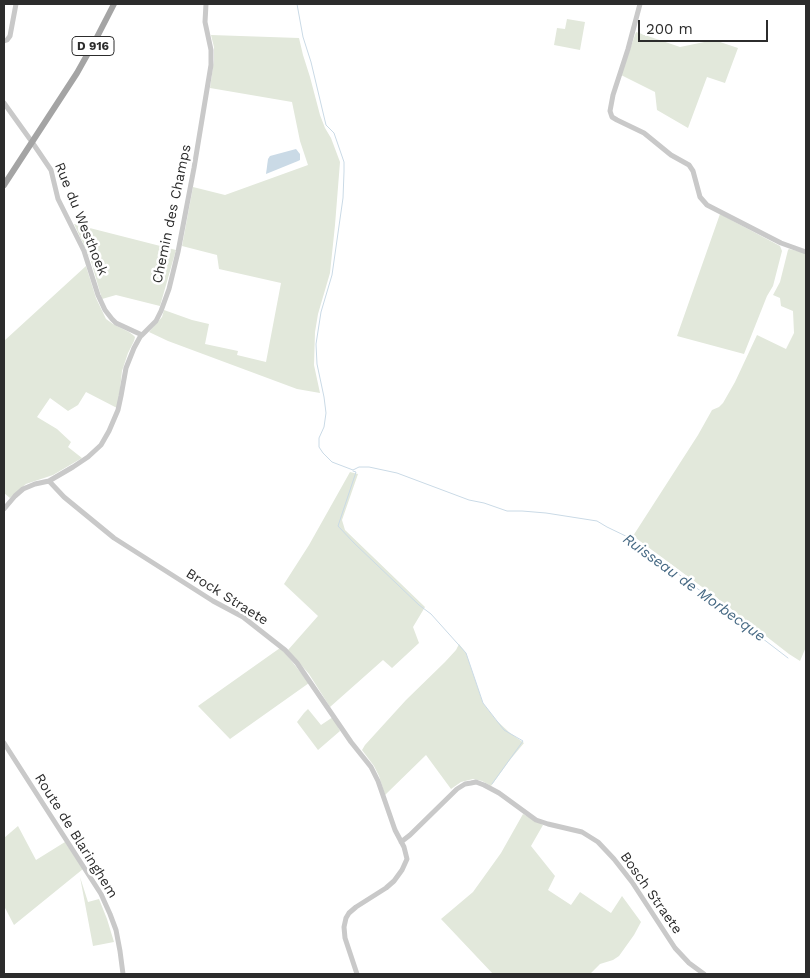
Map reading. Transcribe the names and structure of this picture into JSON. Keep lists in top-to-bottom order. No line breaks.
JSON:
{"streets":{"main road":["D 916"],"street":["Chemin des Champs","Rue du Westhoek","Brock Straete","Route de Blaringhem","Bosch Straete"]},"crossings":[["D 916","Rue du Westhoek"],["Chemin des Champs","Rue du Westhoek"],["Chemin des Champs","Brock Straete"],["Brock Straete","Bosch Straete"]],"water":["Ruisseau de Morbecque"],"scale_bar":"200 m"}
